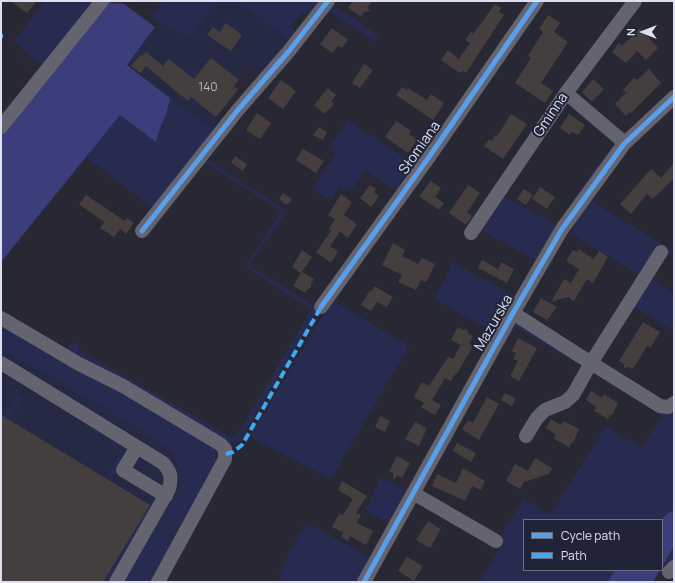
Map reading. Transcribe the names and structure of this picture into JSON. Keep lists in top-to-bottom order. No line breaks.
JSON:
{"streets":{"street":["Gminna","Słomiana","Mazurska"]},"house_numbers":["140"],"legend":["Cycle path","Path"],"north":"left"}
